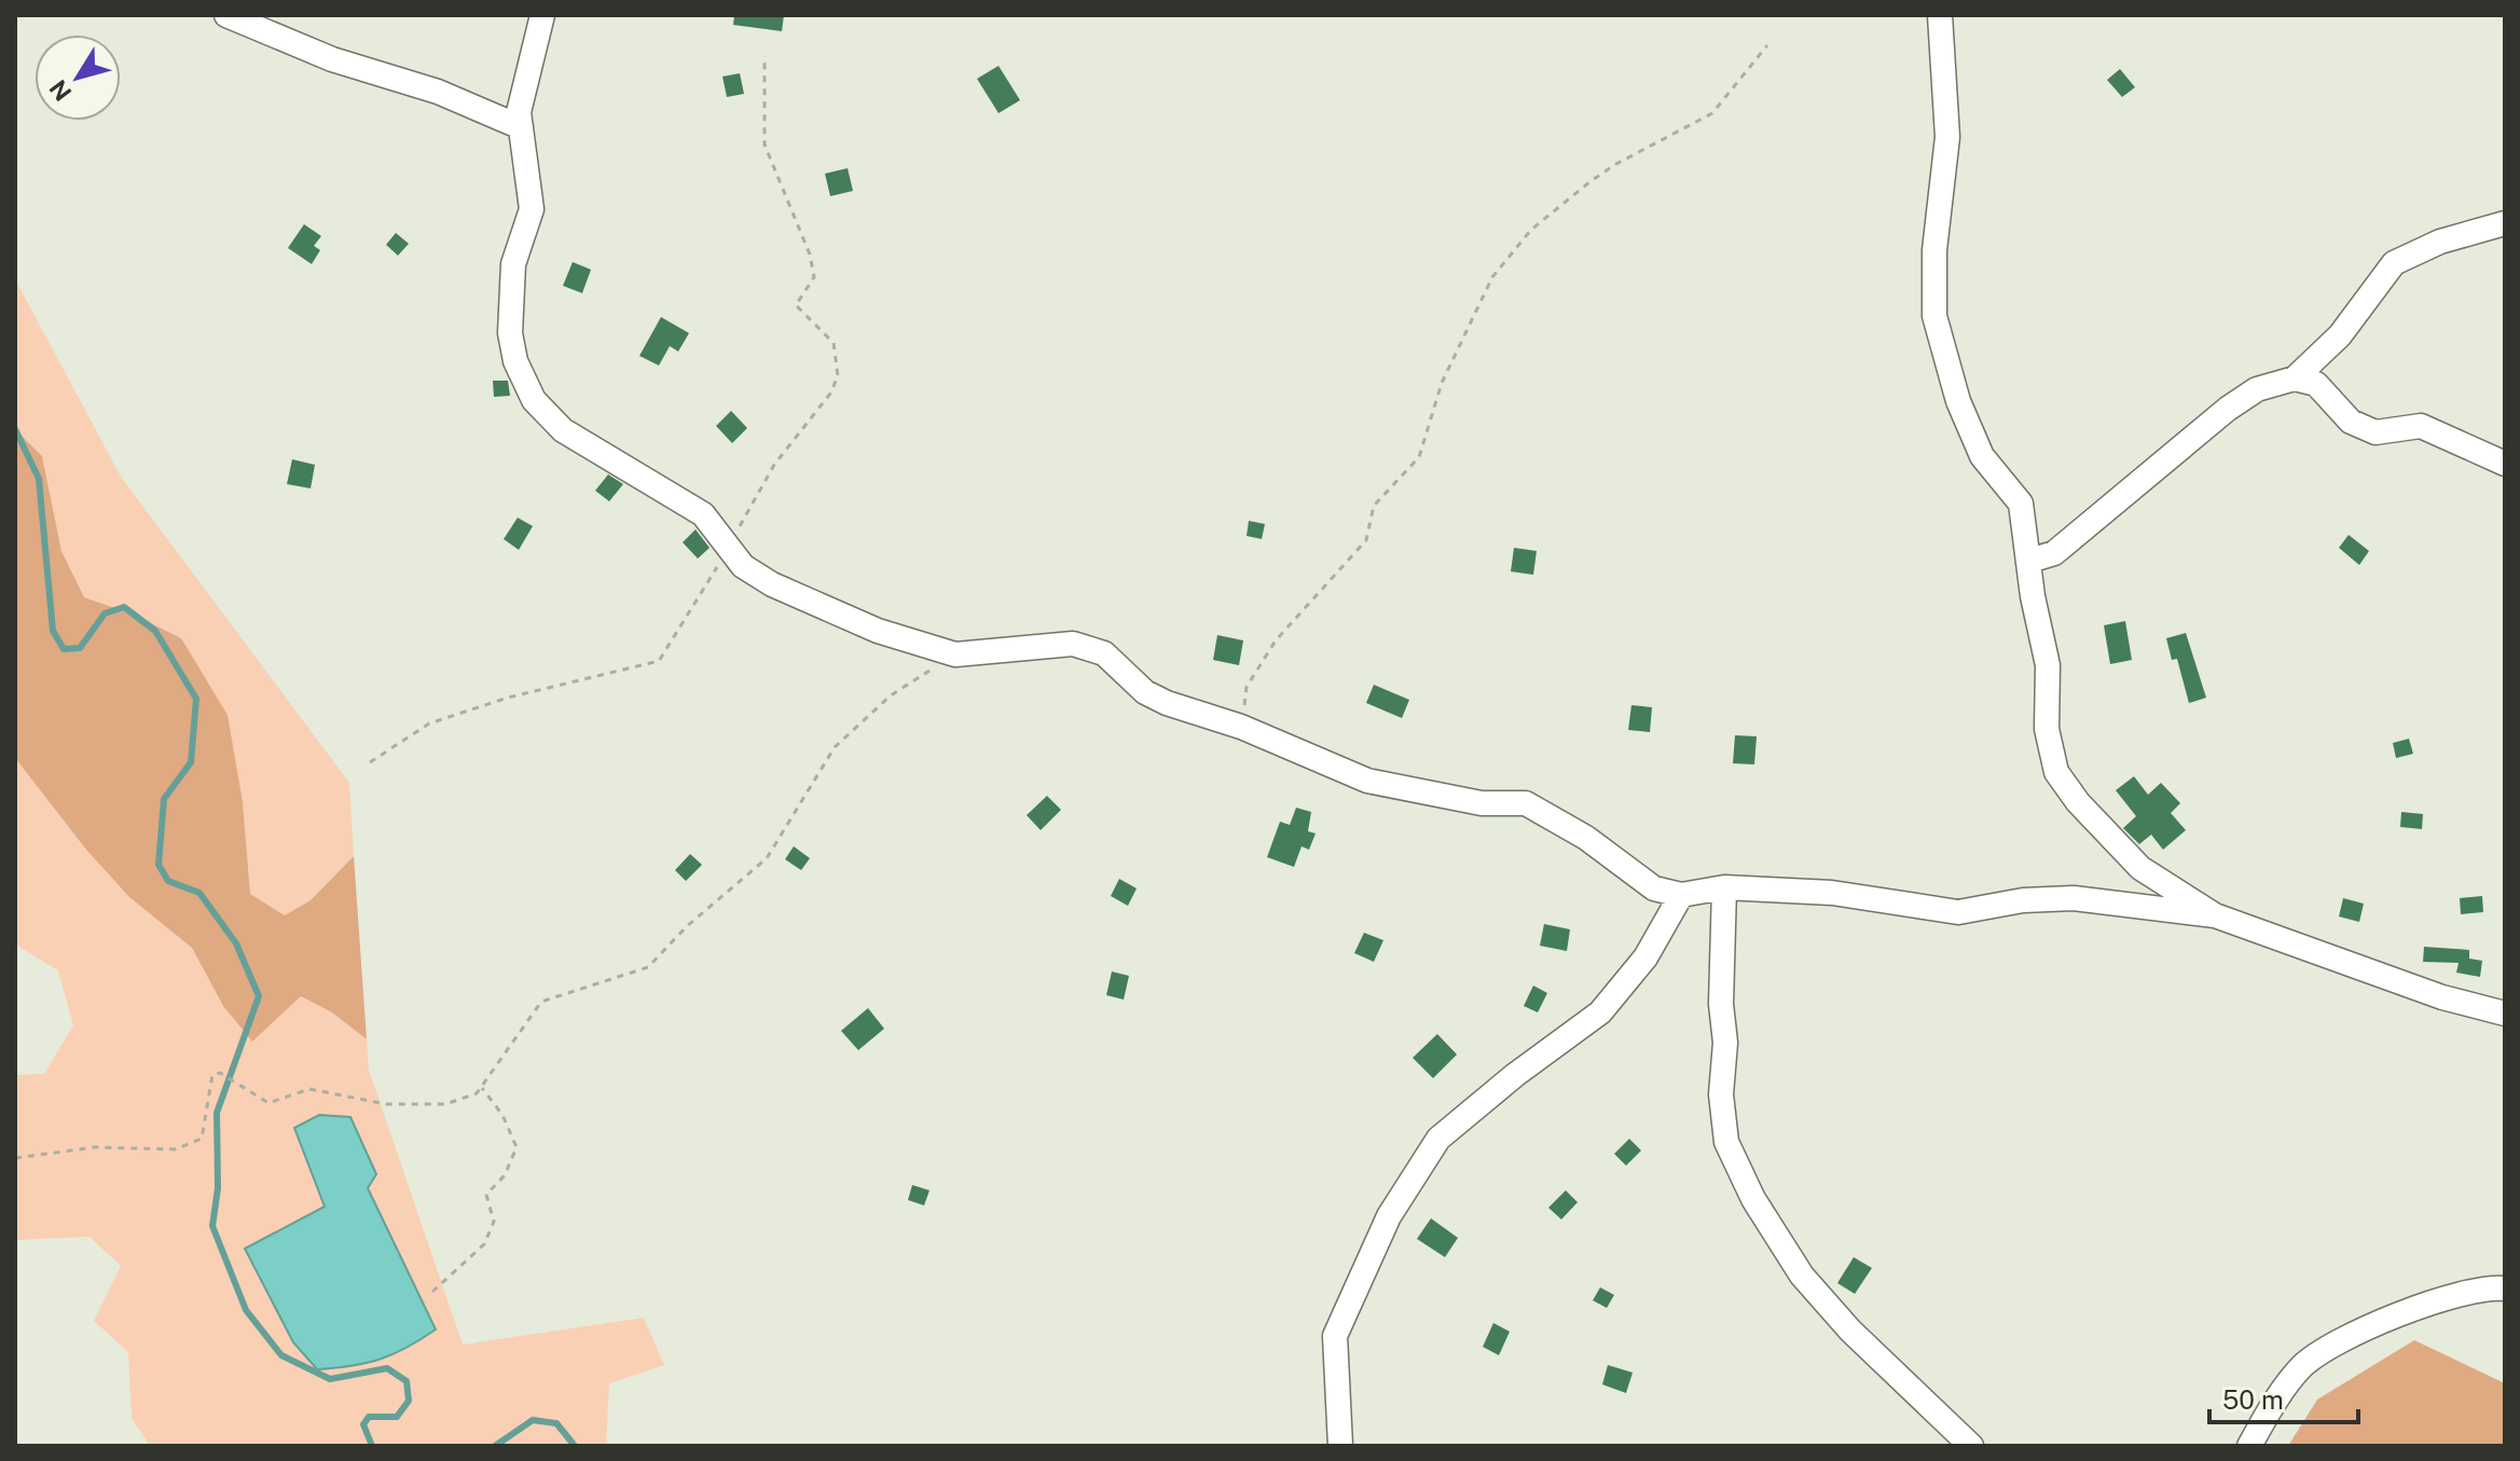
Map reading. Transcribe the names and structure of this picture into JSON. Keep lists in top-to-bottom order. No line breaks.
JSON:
{"scale_bar":"50 m","north":"bottom left"}
